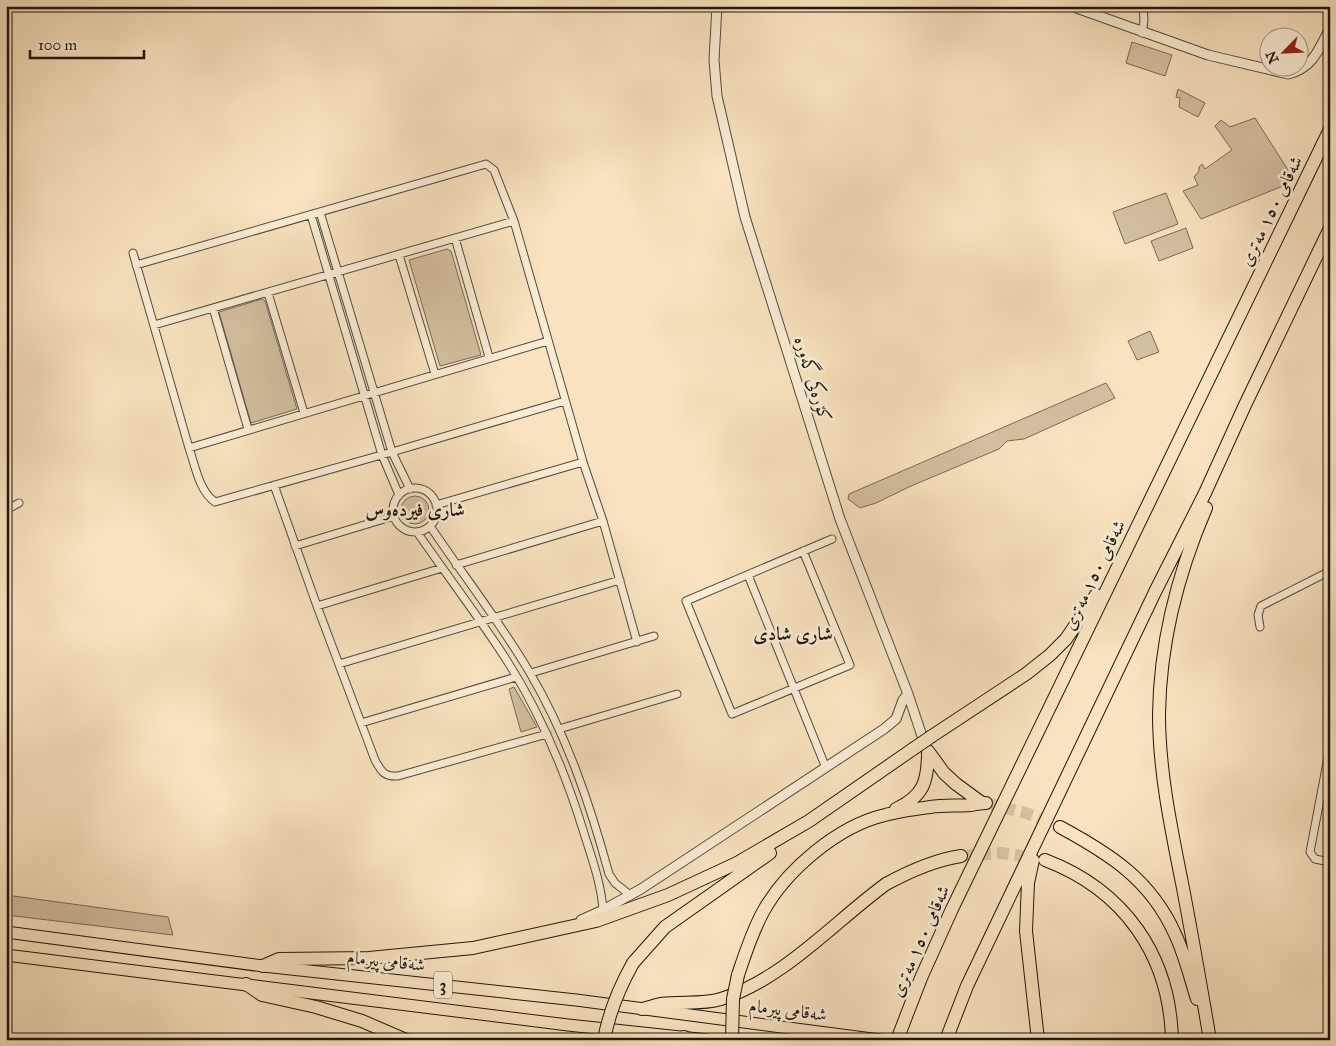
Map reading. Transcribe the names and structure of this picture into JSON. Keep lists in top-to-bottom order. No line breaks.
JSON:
{"streets":{"highway":["شەقامی ١٥٠ مەتری","شەقامی پیرمام","3"],"street":["کۆرەکی گەورە"]},"districts":["شاری فیردەوس","شاری شادی"],"scale_bar":"100 m","north":"bottom left"}
